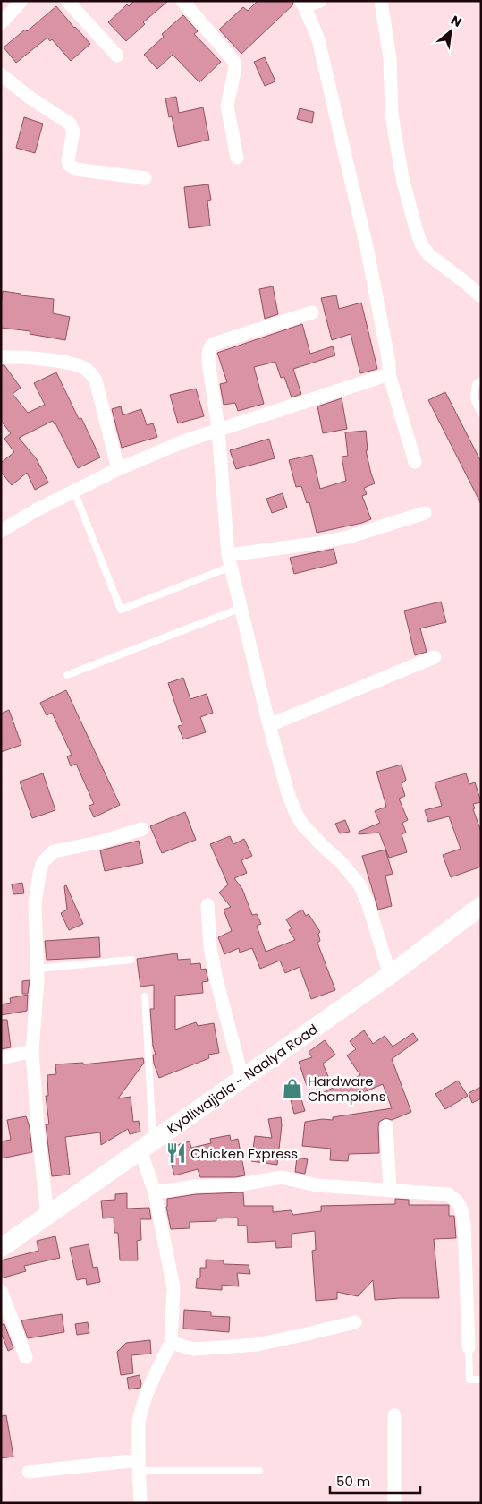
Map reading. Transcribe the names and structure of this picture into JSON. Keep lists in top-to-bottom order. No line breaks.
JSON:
{"streets":{"main road":["Kyaliwajjala - Naalya Road"]},"places":{"shop":["Hardware Champions"],"restaurant":["Chicken Express"]},"scale_bar":"50 m","north":"top right"}
